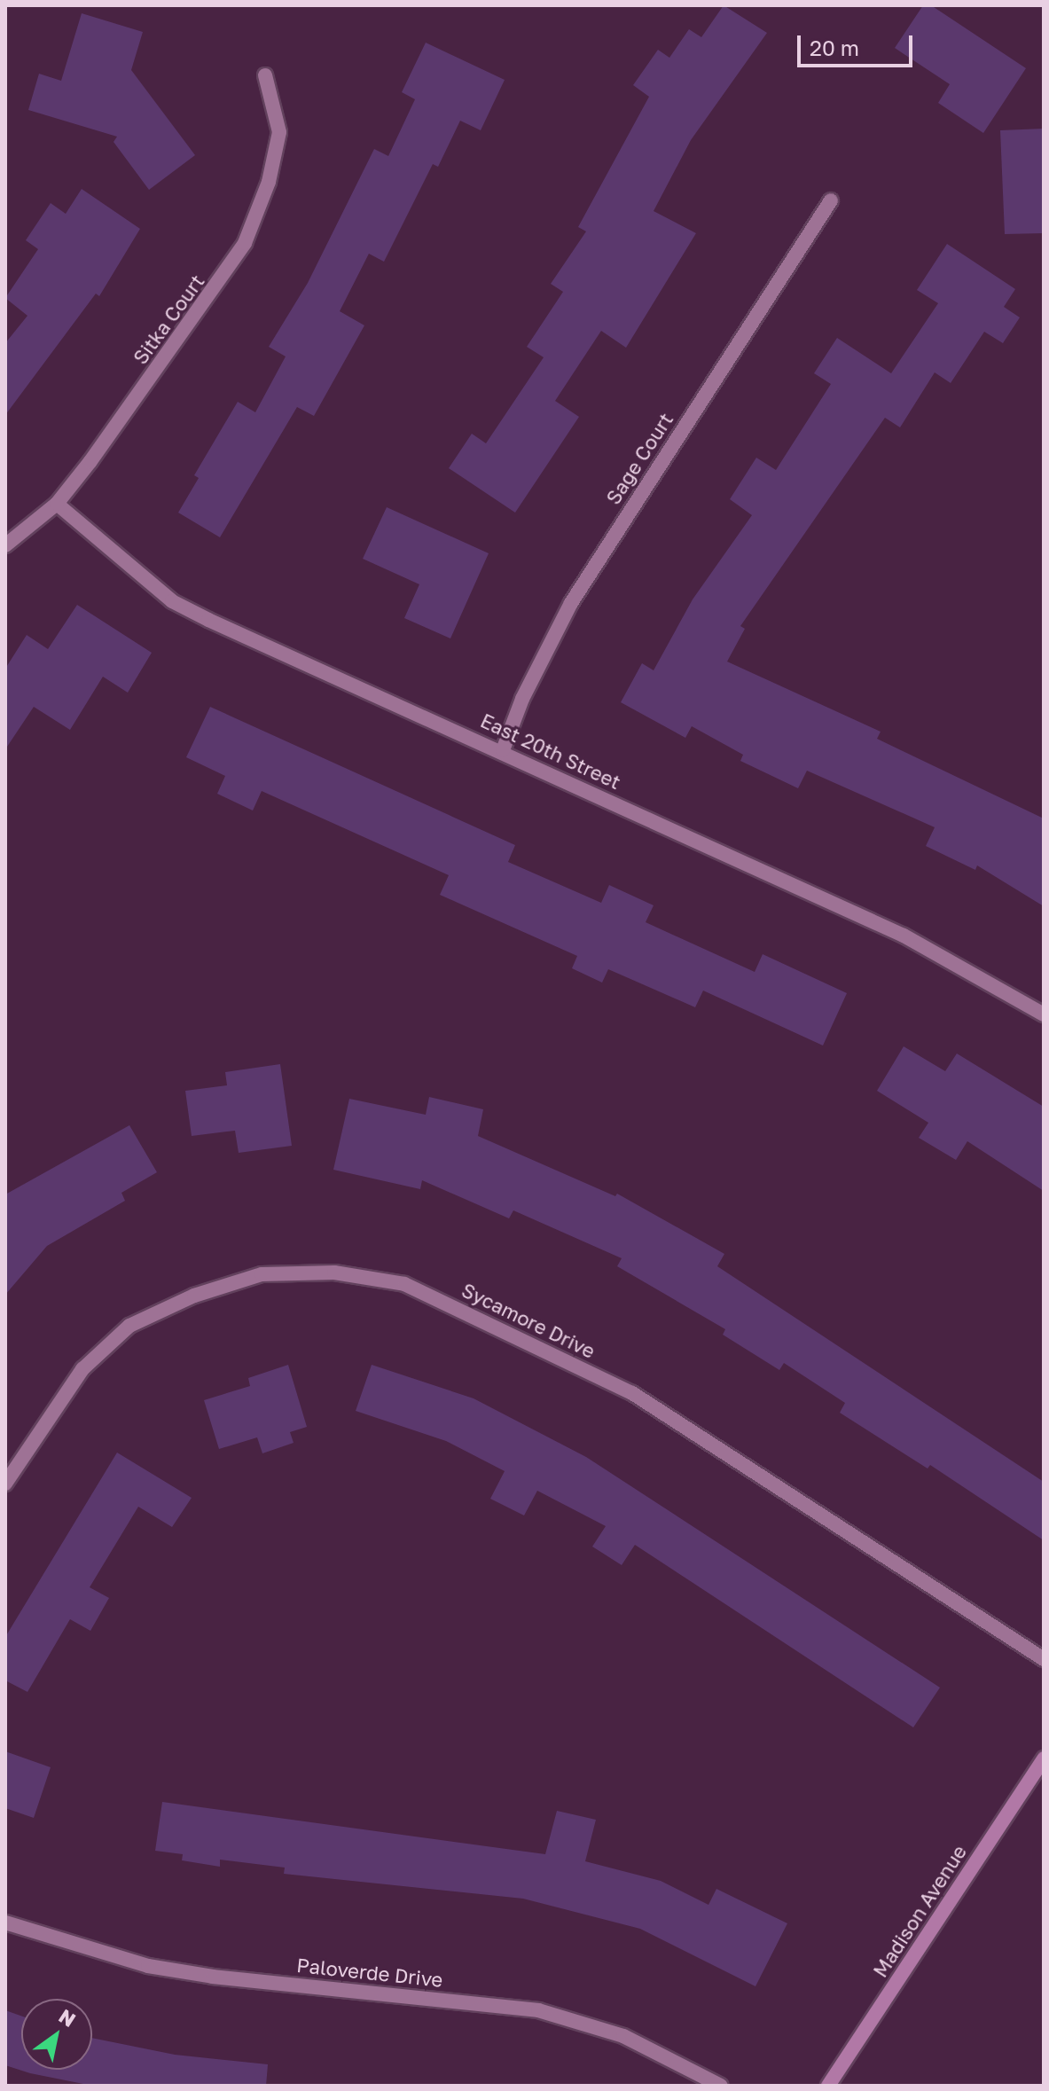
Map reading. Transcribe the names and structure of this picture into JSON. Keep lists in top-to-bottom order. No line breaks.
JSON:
{"streets":{"main road":["Madison Avenue"],"street":["Sitka Court","Sage Court","East 20th Street","Sycamore Drive","Paloverde Drive"]},"crossings":[["Sitka Court","East 20th Street"],["Sage Court","East 20th Street"]],"scale_bar":"20 m","north":"top right"}
